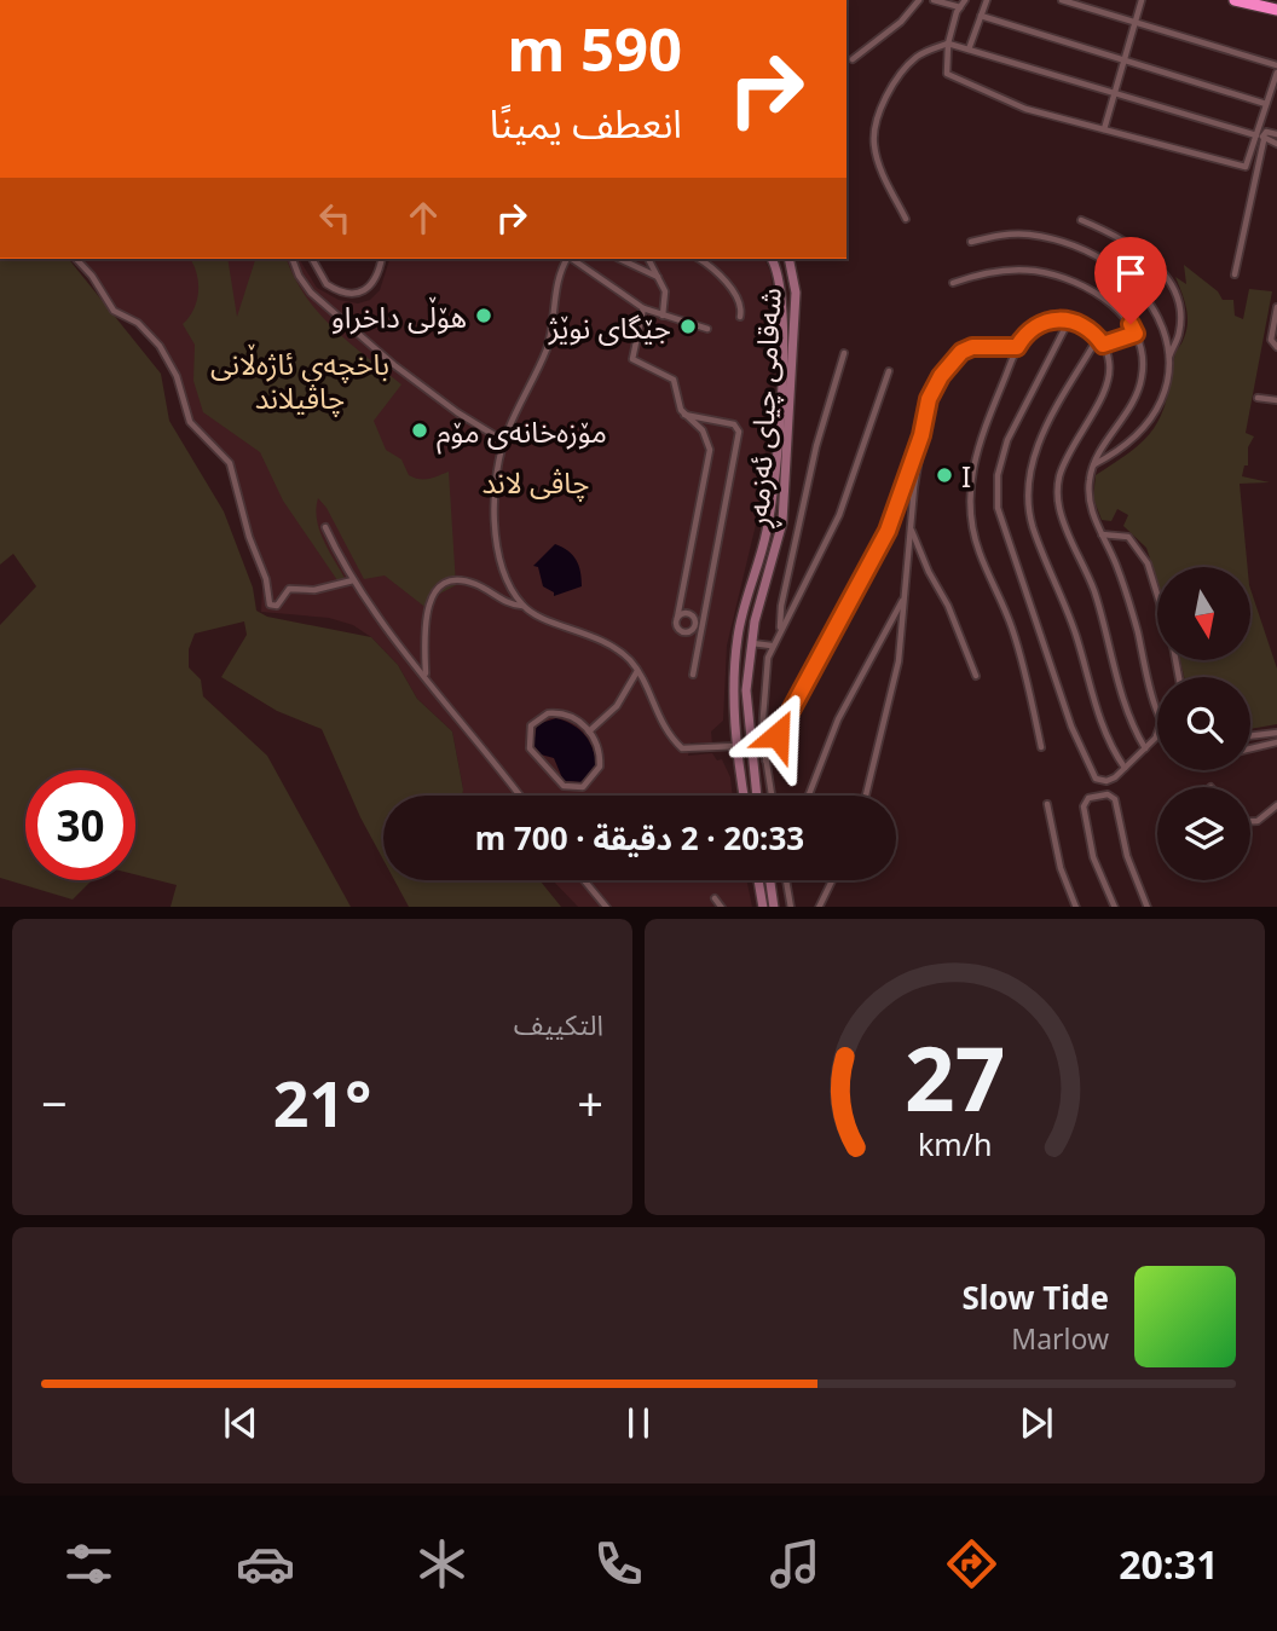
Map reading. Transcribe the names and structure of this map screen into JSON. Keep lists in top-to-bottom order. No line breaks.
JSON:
{"streets":{"main road":["شەقامی چیای ئەزمەڕ"]},"parks":["باخچەی ئاژەڵانی چاڤیلاند","چاڤی لاند"],"places":["هۆڵی داخراو","جێگای نوێژ","مۆزەخانەی مۆم","I"],"north":"bottom","page":{"turn":["590 m","انعطف يمينًا"],"limit":"30","trip":"20:33 · 2 دقيقة · 700 m","tile":"التكييف","heat":["−","21°","+"],"song":["Slow Tide","Marlow"],"tabs":"20:31","gauge":["27","km/h"]}}
